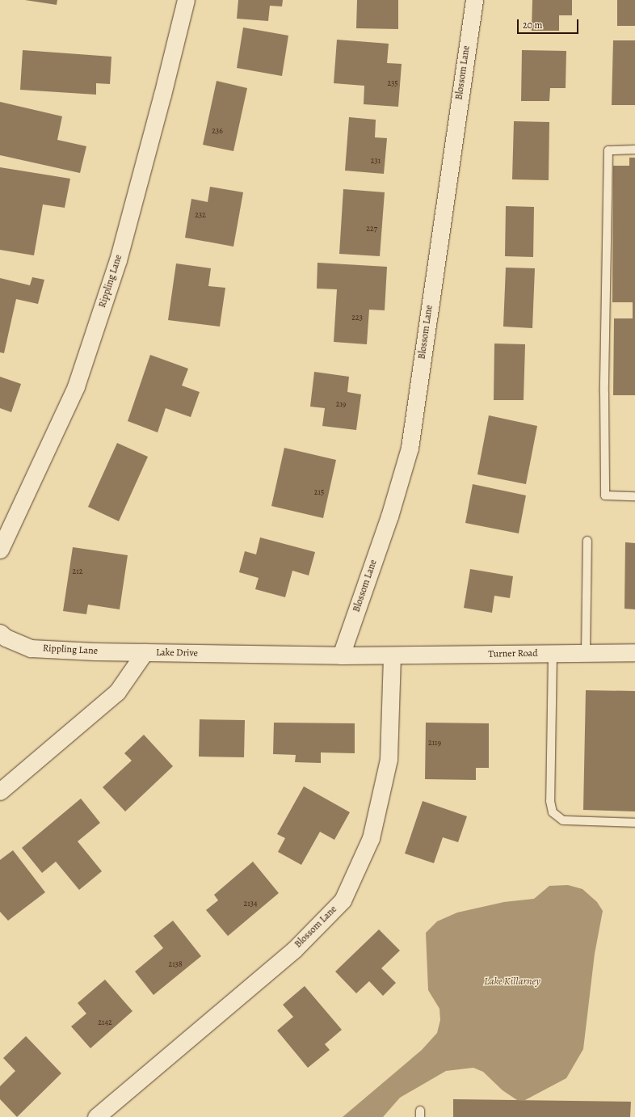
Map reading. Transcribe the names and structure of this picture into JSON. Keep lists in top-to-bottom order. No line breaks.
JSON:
{"streets":{"street":["Blossom Lane","Rippling Lane","Lake Drive","Turner Road"]},"crossings":[["Blossom Lane","Lake Drive"],["Blossom Lane","Turner Road"],["Rippling Lane","Lake Drive"],["Lake Drive","Turner Road"]],"water":["Lake Killarney"],"house_numbers":["235","236","231","232","227","223","219","215","212","2119","2134","2138","2142"],"scale_bar":"20 m"}
